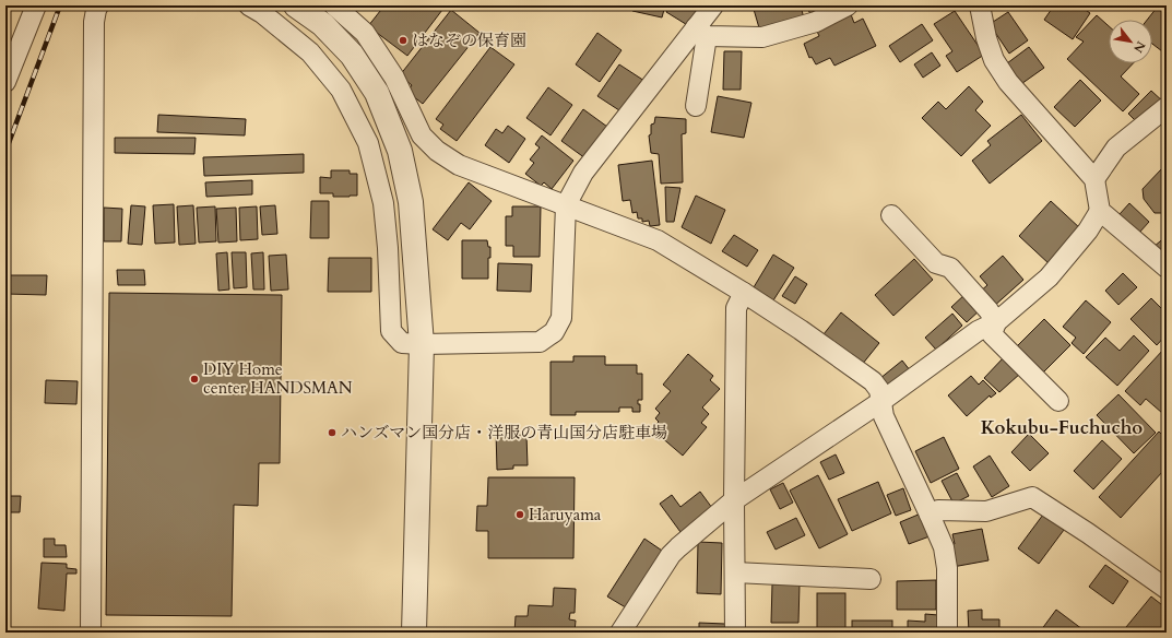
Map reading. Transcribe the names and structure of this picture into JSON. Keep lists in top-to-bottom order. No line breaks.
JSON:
{"districts":["Kokubu-Fuchucho"],"places":["はなぞの保育園","DIY Home center HANDSMAN","ハンズマン国分店・洋服の青山国分店駐車場","Haruyama"],"north":"bottom right"}
